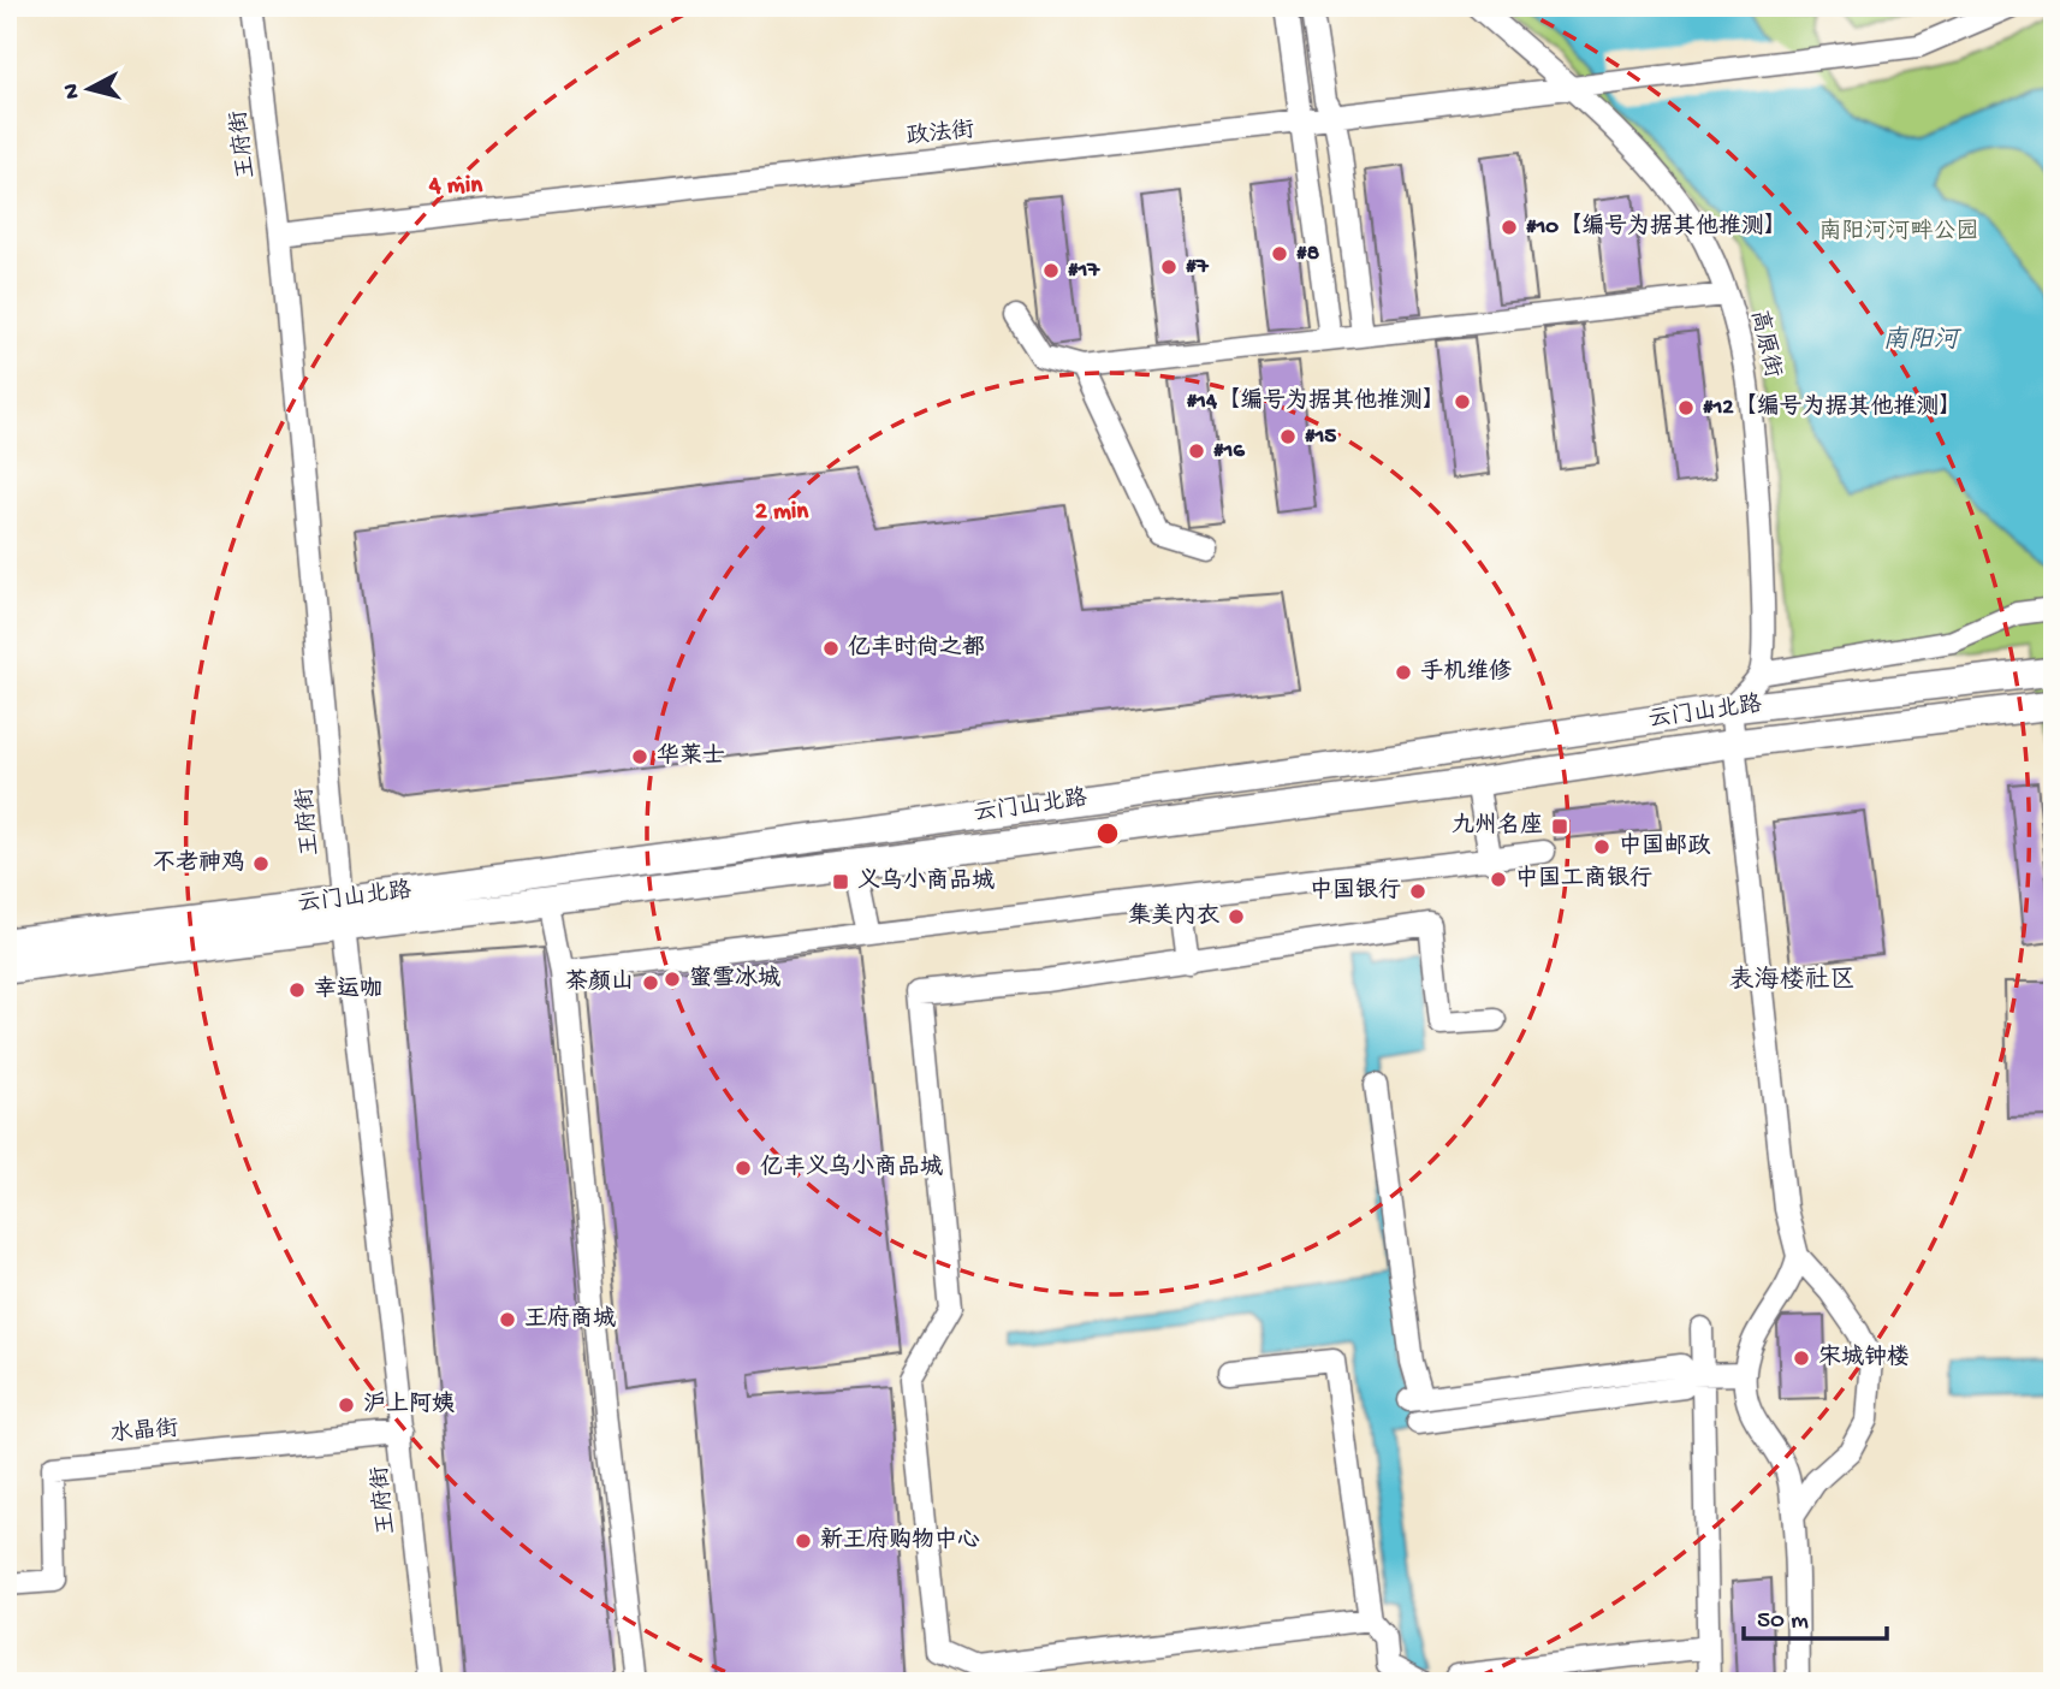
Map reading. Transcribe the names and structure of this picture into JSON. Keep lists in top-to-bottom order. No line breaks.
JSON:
{"streets":{"main road":["云门山北路"],"street":["政法街","王府街","高原街","水晶街"]},"crossings":[["政法街","王府街"],["政法街","高原街"],["王府街","云门山北路"],["王府街","水晶街"]],"districts":["表海楼社区"],"water":["南阳河"],"parks":["南阳河河畔公园"],"places":{"other":["#10【编号为据其他推测】","#8","#7","#17","#14【编号为据其他推测】","#12【编号为据其他推测】","#15","#16","亿丰时尚之都","手机维修","华莱士","中国邮政","不老神鸡","中国工商银行","中国银行","集美内衣","蜜雪冰城","茶颜山","幸运咖","亿丰义乌小商品城","王府商城","宋城钟楼","沪上阿姨","新王府购物中心"],"transit":["九州名座","义乌小商品城"]},"scale_bar":"50 m","north":"left","rings":["4 min","2 min"]}
